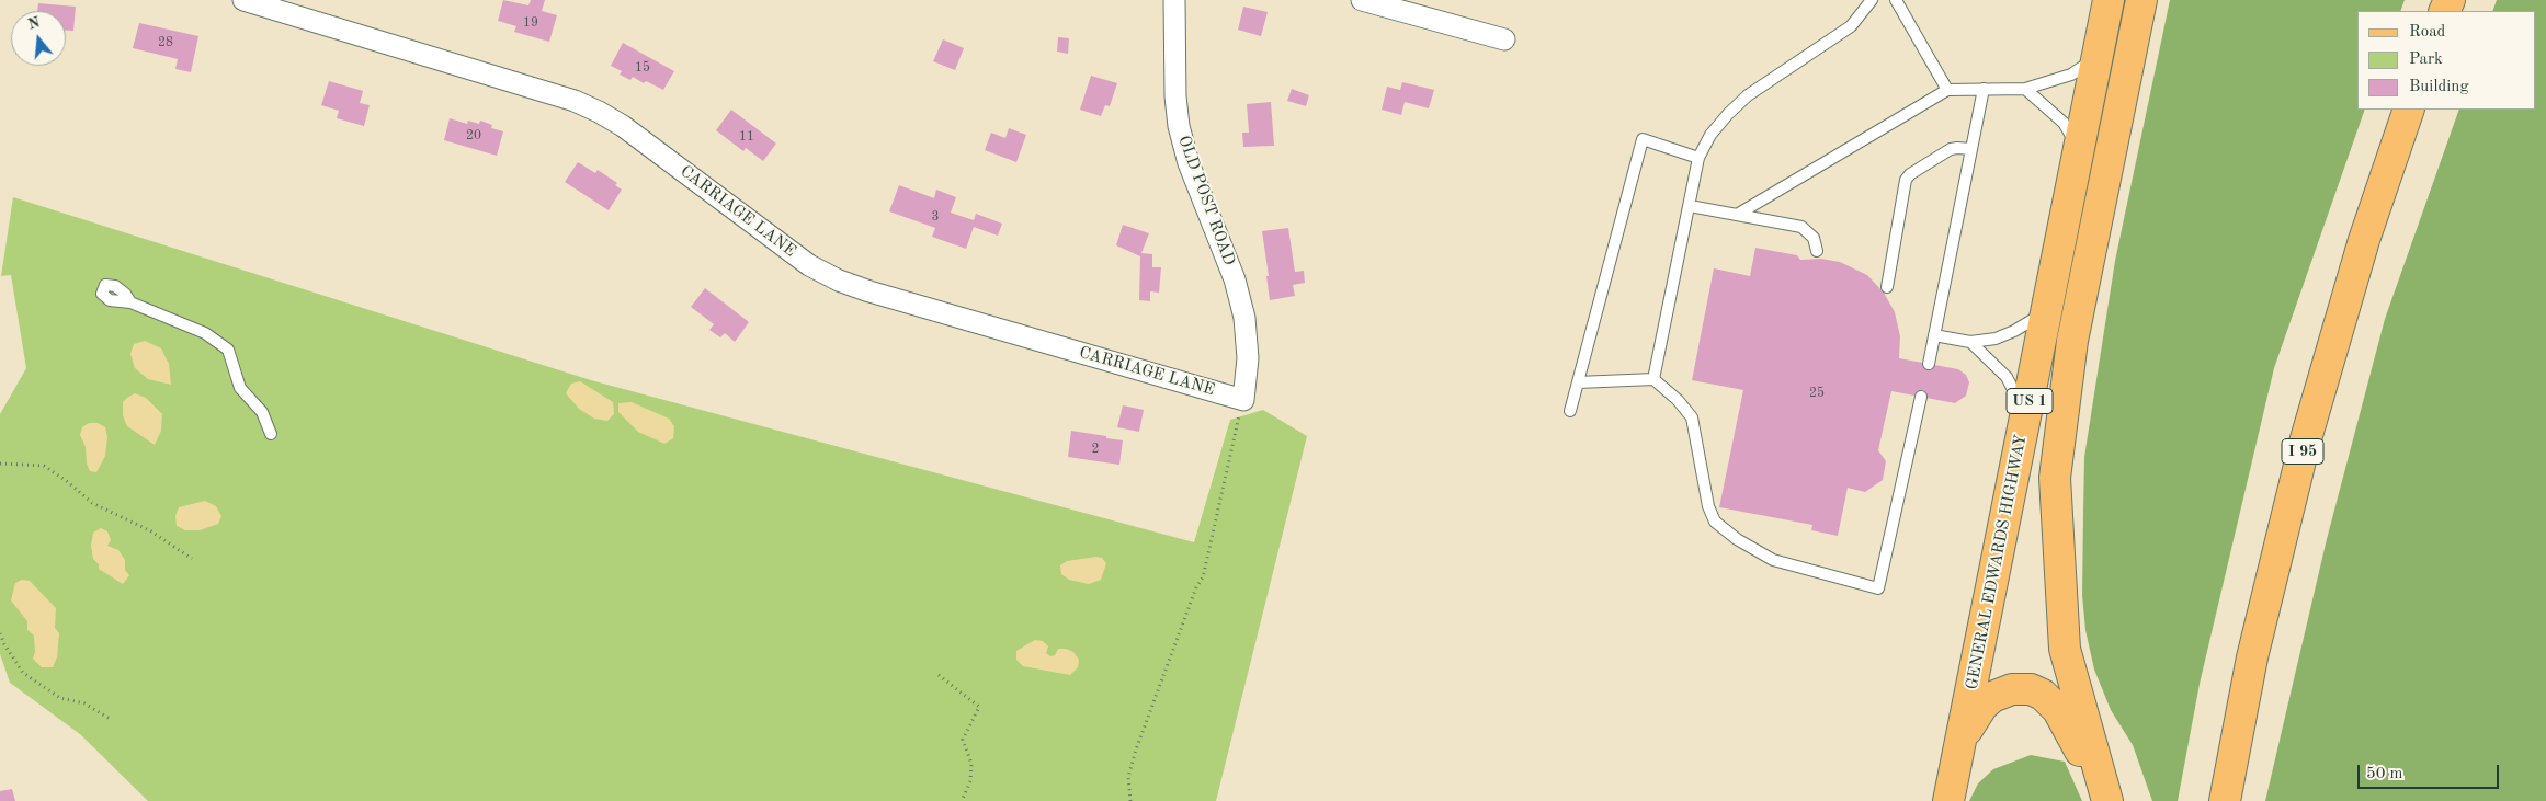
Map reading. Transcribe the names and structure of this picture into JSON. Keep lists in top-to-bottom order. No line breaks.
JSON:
{"streets":{"main road":["US 1","I 95","GENERAL EDWARDS HIGHWAY"],"street":["OLD POST ROAD","CARRIAGE LANE"]},"crossings":[["OLD POST ROAD","CARRIAGE LANE"]],"house_numbers":["19","28","15","20","11","3","25","2"],"legend":["Road","Park","Building"],"scale_bar":"50 m","north":"top"}
